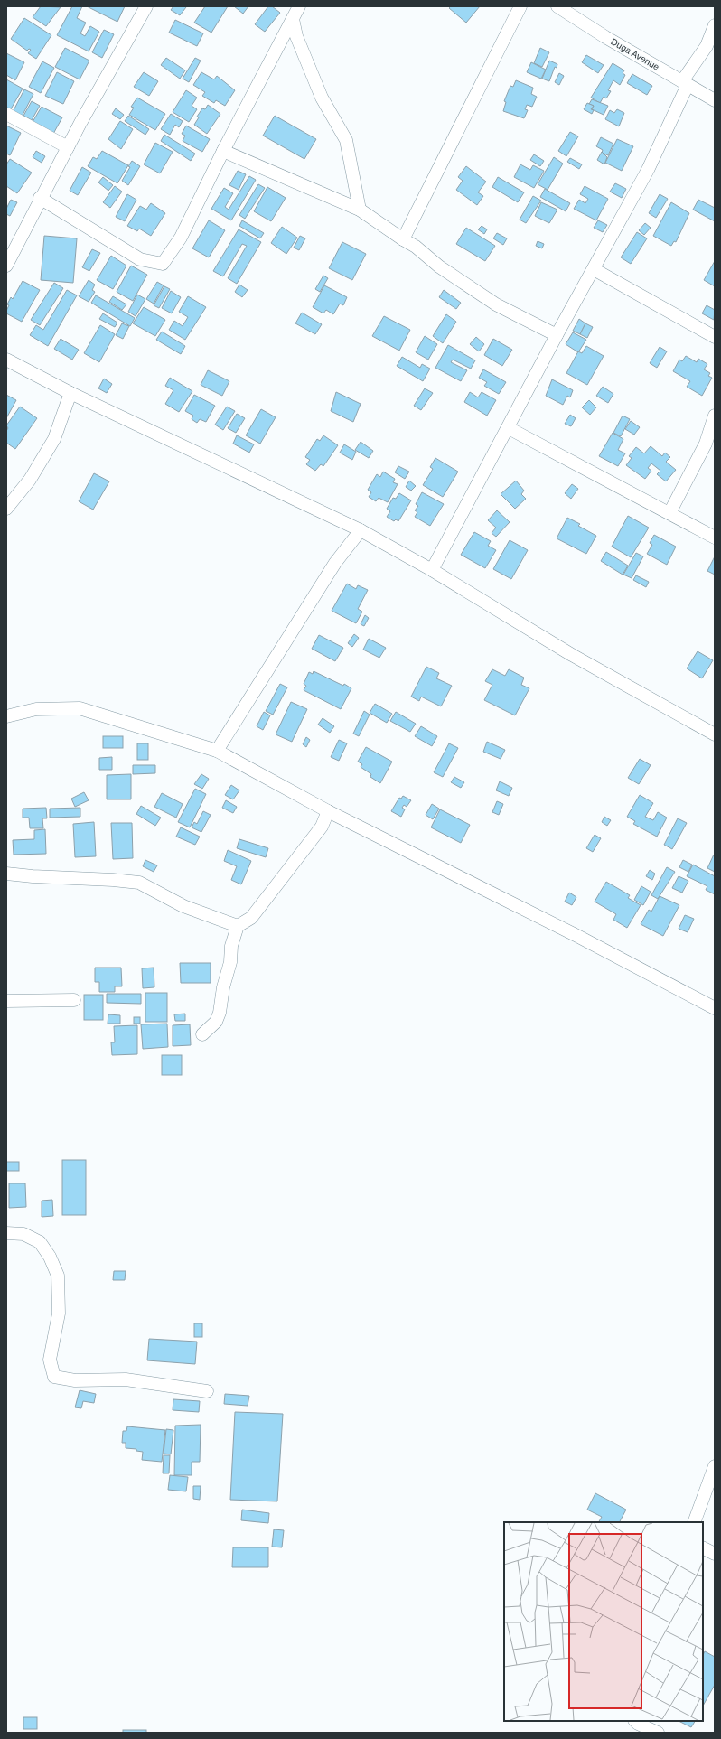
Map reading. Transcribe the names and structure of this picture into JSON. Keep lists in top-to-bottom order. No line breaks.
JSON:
{"streets":{"street":["Duga Avenue"]}}
